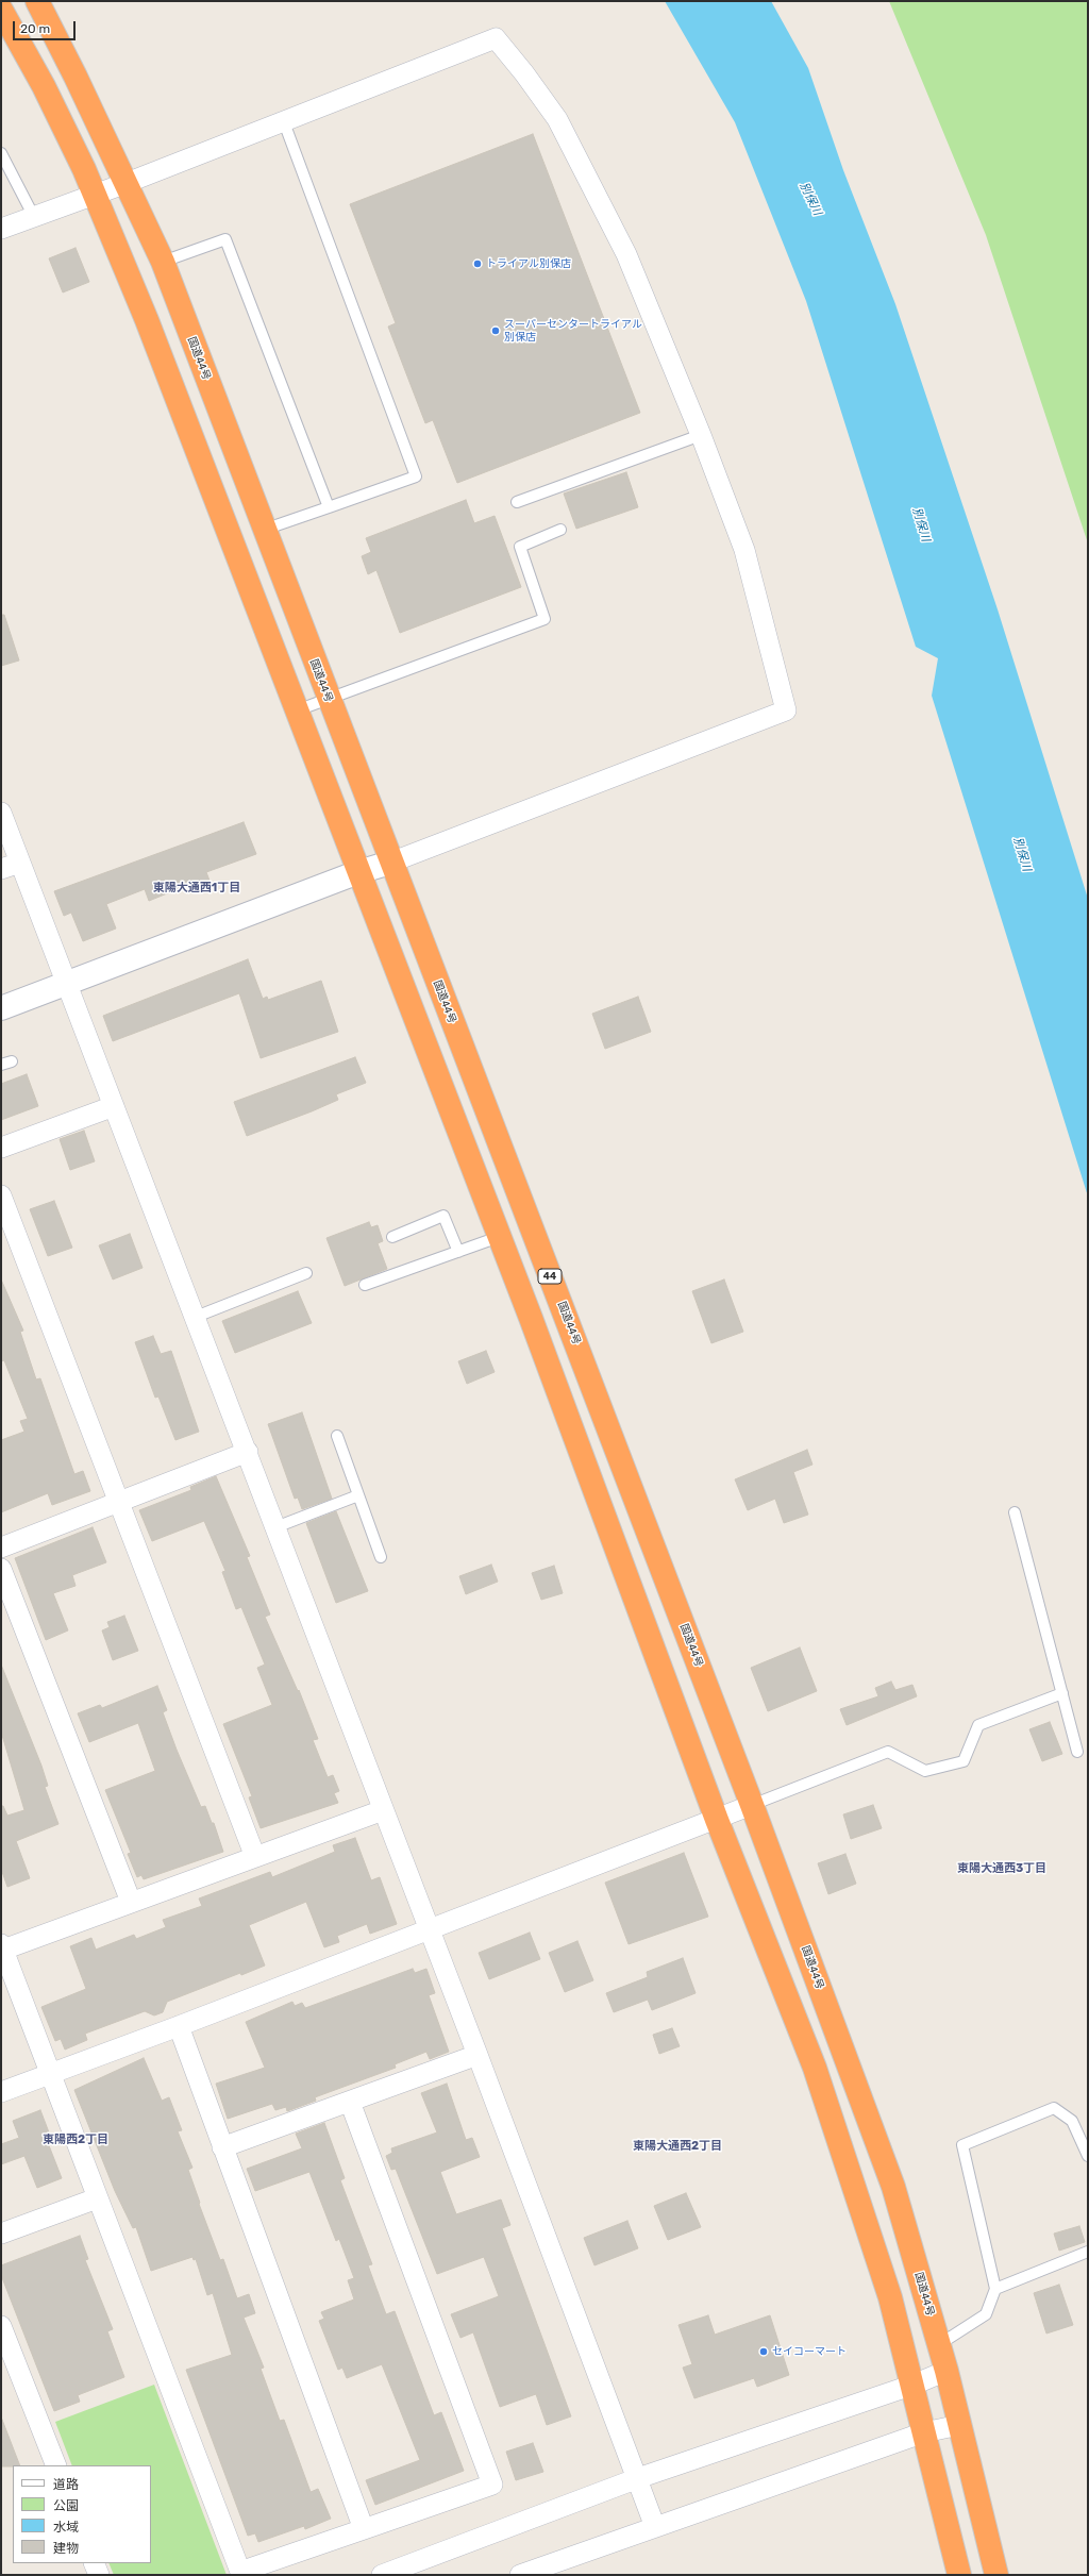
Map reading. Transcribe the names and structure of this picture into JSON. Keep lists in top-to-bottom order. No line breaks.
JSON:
{"streets":{"highway":["国道44号","44"]},"districts":["東陽大通西1丁目","東陽大通西3丁目","東陽西2丁目","東陽大通西2丁目"],"water":["別保川"],"places":["トライアル別保店","スーパーセンタートライアル 別保店","セイコーマート"],"legend":["道路","公園","水域","建物"],"scale_bar":"20 m"}
